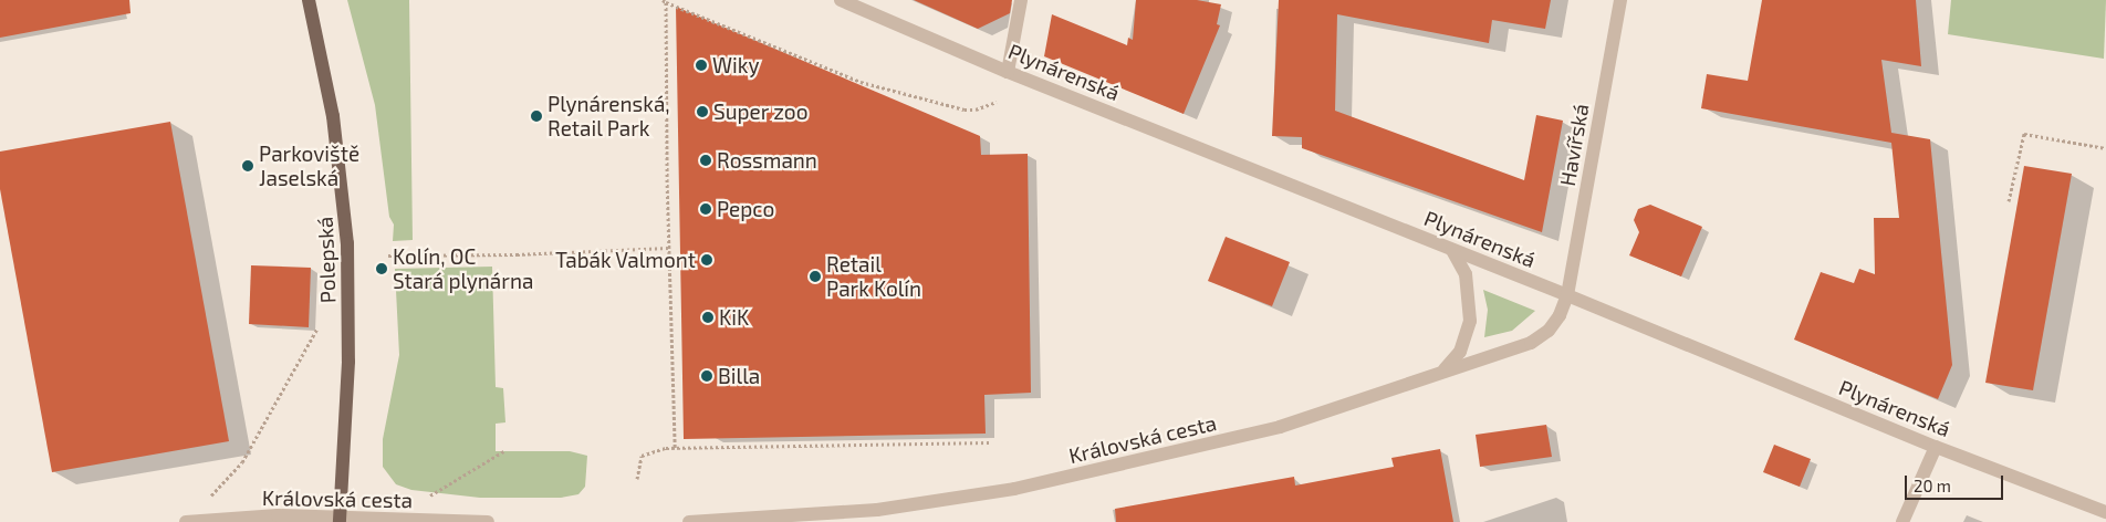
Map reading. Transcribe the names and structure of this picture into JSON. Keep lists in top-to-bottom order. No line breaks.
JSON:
{"streets":{"main road":["Polepská"],"street":["Plynárenská","Havířská","Královská cesta"]},"crossings":[["Plynárenská","Havířská"],["Plynárenská","Královská cesta"],["Havířská","Královská cesta"],["Polepská","Královská cesta"]],"places":["Wiky","Super zoo","Plynárenská, Retail Park","Rossmann","Parkoviště Jaselská","Pepco","Tabák Valmont","Kolín, OC Stará plynárna","Retail Park Kolín","KiK","Billa"],"scale_bar":"20 m"}
